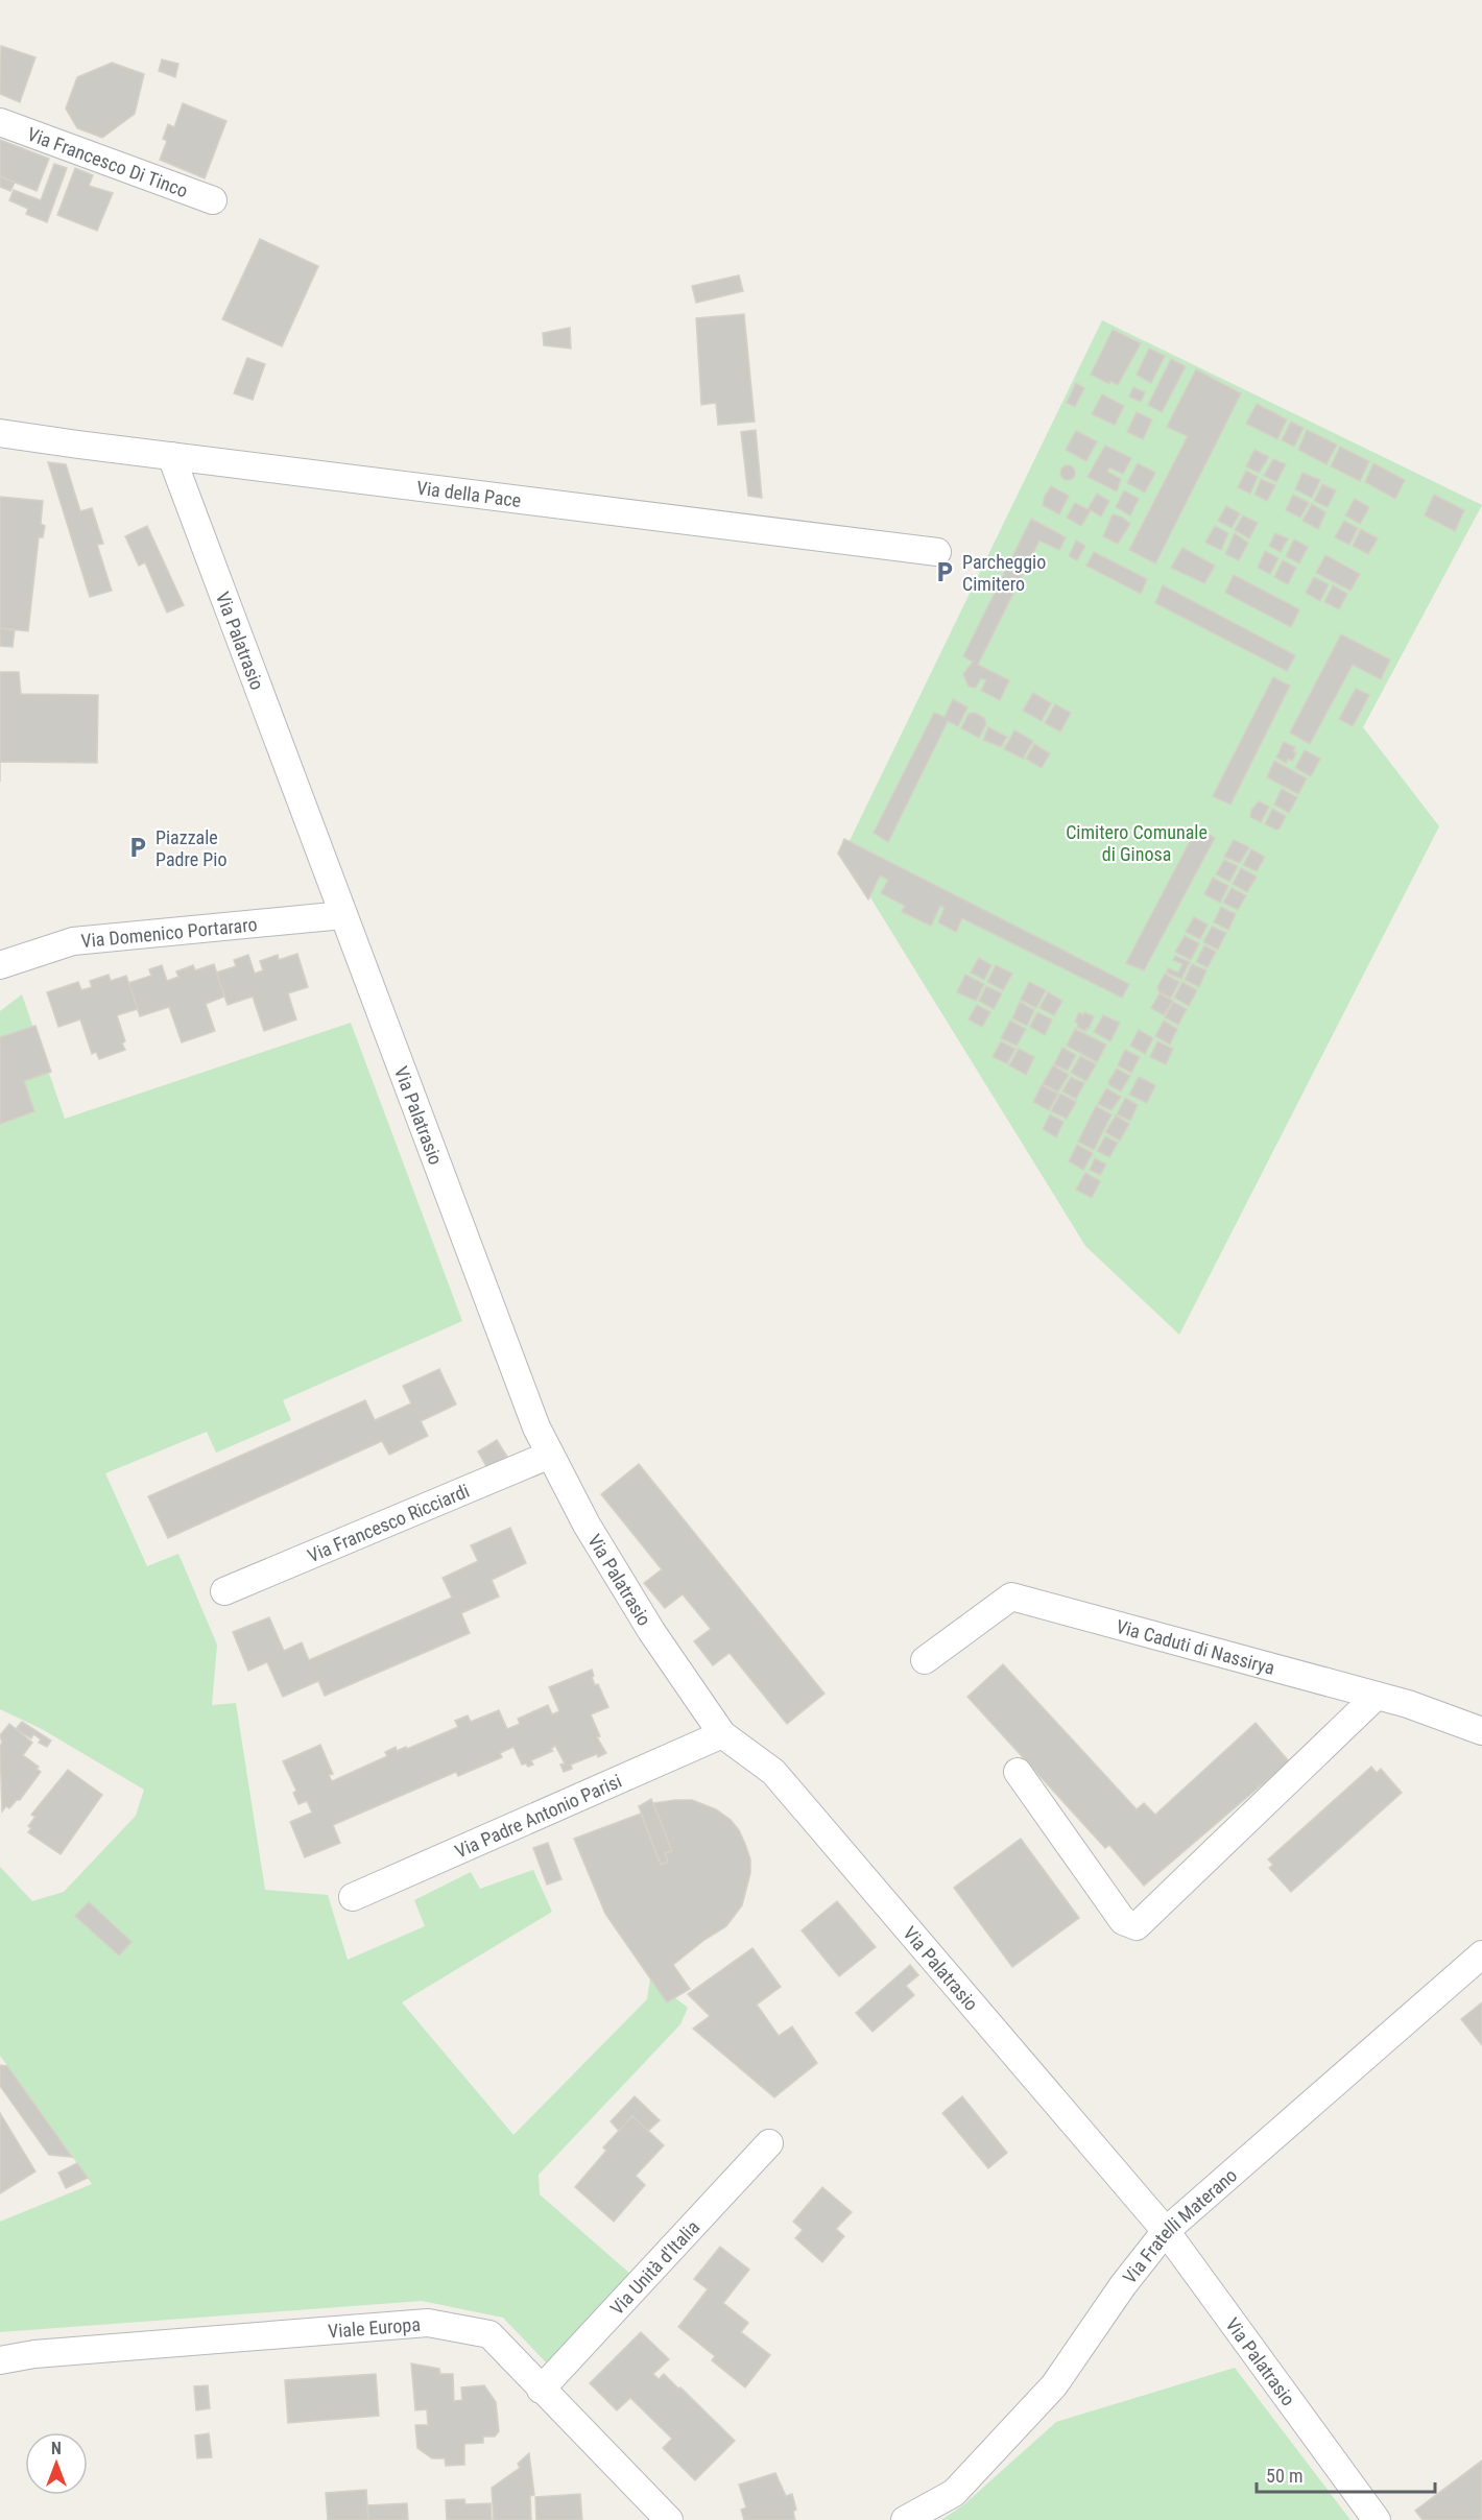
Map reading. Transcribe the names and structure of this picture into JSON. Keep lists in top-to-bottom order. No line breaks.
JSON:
{"streets":{"street":["Via Francesco Di Tinco","Via della Pace","Via Palatrasio","Via Domenico Portararo","Via Francesco Ricciardi","Via Caduti di Nassirya","Via Padre Antonio Parisi","Via Fratelli Materano","Via Unità d'Italia","Viale Europa"]},"crossings":[["Via della Pace","Via Palatrasio"],["Via Palatrasio","Via Domenico Portararo"],["Via Palatrasio","Via Francesco Ricciardi"],["Via Palatrasio","Via Padre Antonio Parisi"],["Via Palatrasio","Via Fratelli Materano"],["Via Unità d'Italia","Viale Europa"]],"parks":["Cimitero Comunale di Ginosa"],"places":{"parking":["Parcheggio Cimitero","Piazzale Padre Pio"]},"scale_bar":"50 m","north":"top"}
